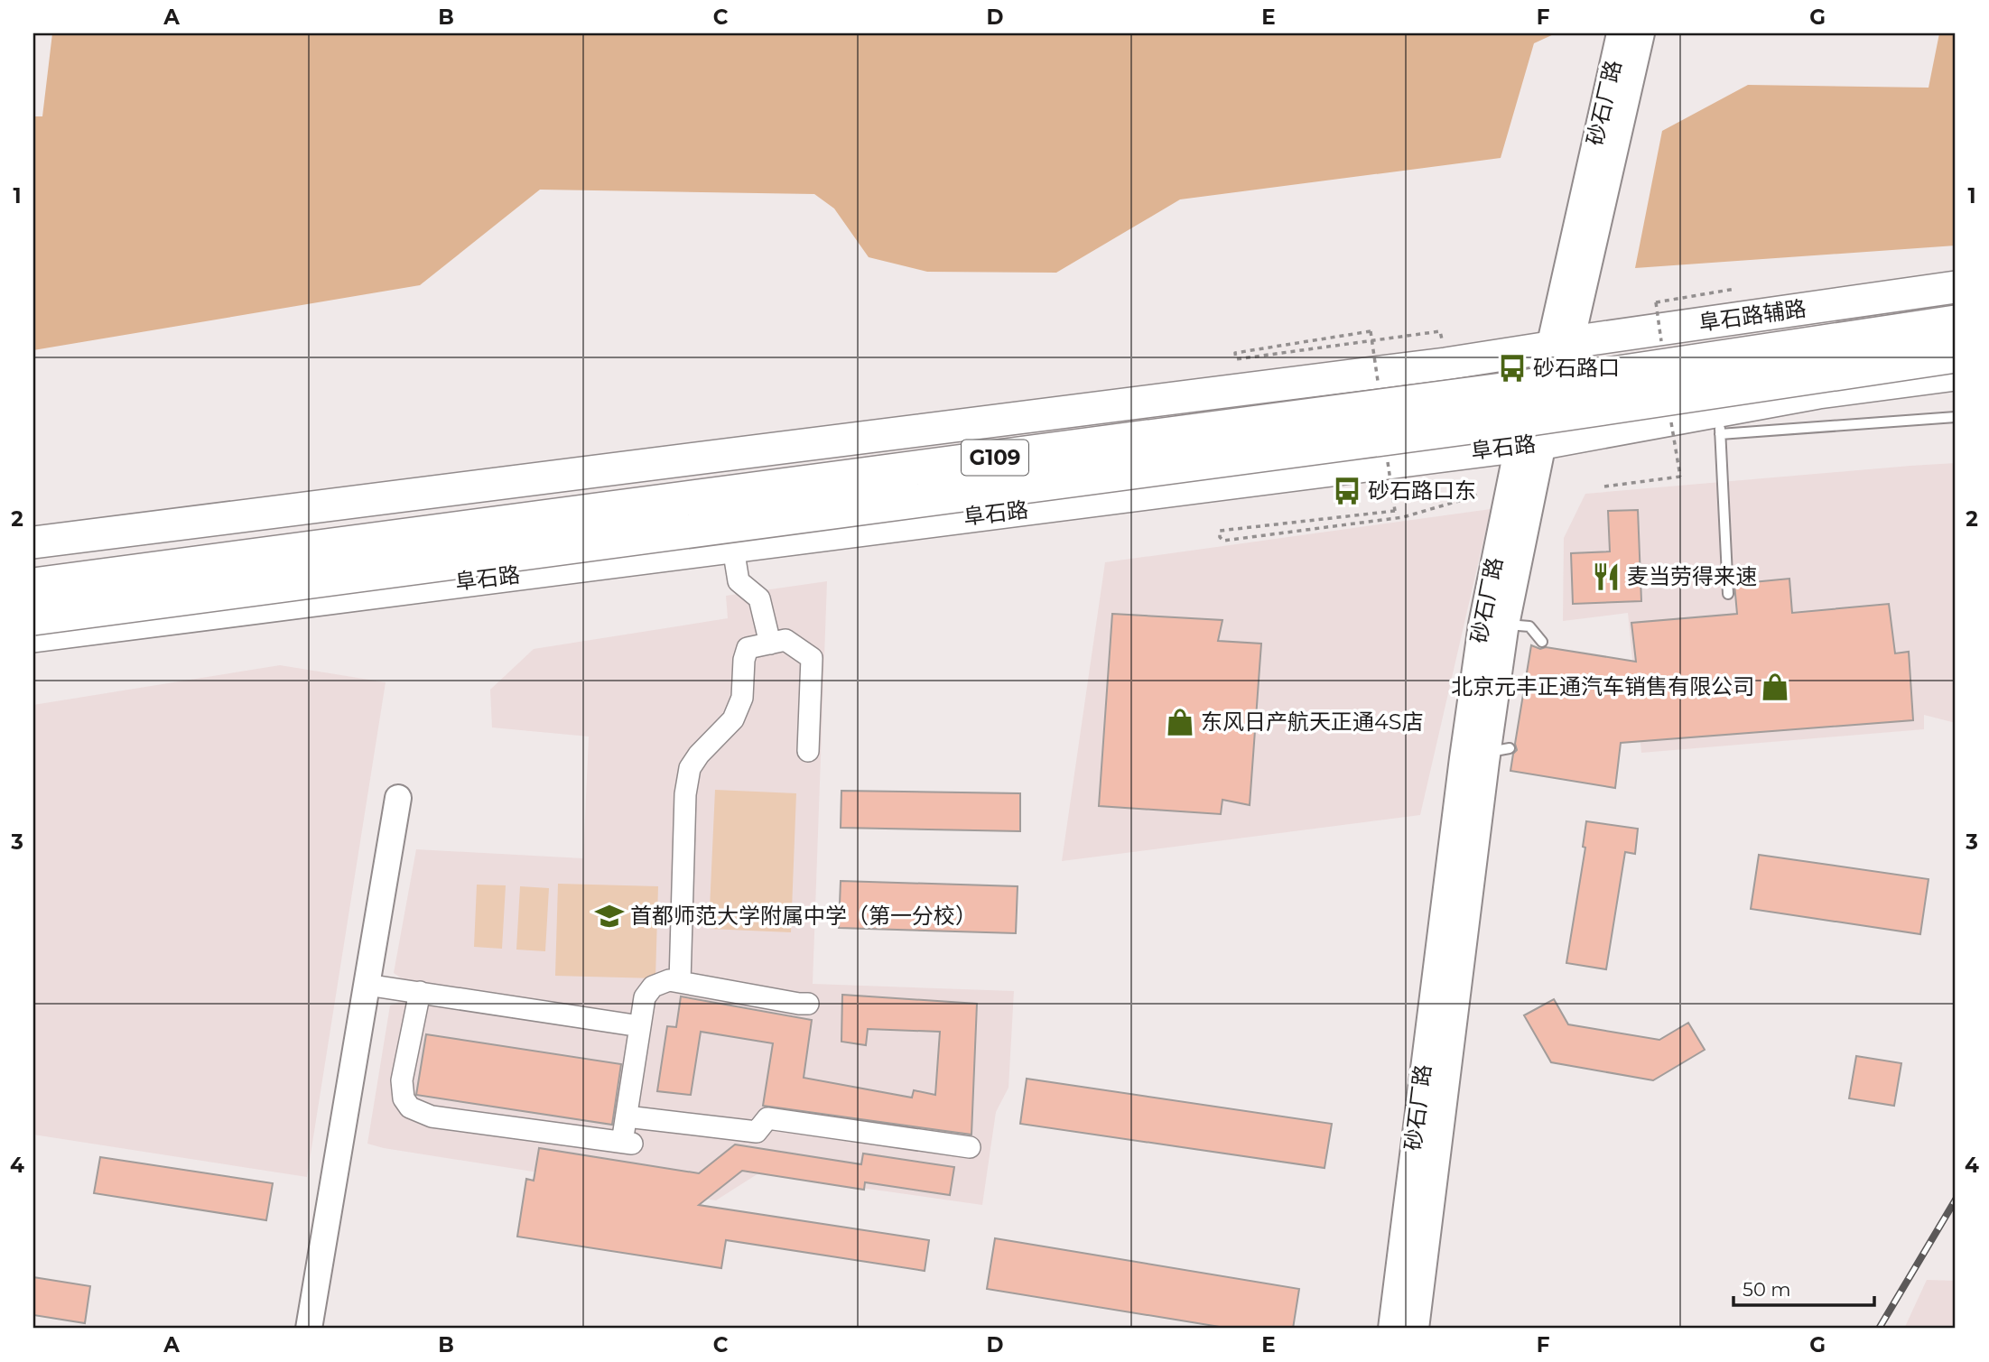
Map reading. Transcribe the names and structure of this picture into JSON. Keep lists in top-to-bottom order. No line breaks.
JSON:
{"streets":{"highway":["阜石路","G109"],"main road":["阜石路辅路"],"street":["砂石厂路"]},"crossings":[["砂石厂路","阜石路辅路"],["砂石厂路","阜石路"]],"places":{"bus stop":["砂石路口","砂石路口东"],"restaurant":["麦当劳得来速"],"shop":["北京元丰正通汽车销售有限公司","东风日产航天正通4S店"],"school or university":["首都师范大学附属中学（第一分校）"]},"scale_bar":"50 m","grid":{"columns":["A","B","C","D","E","F","G"],"rows":["1","2","3","4"]}}
